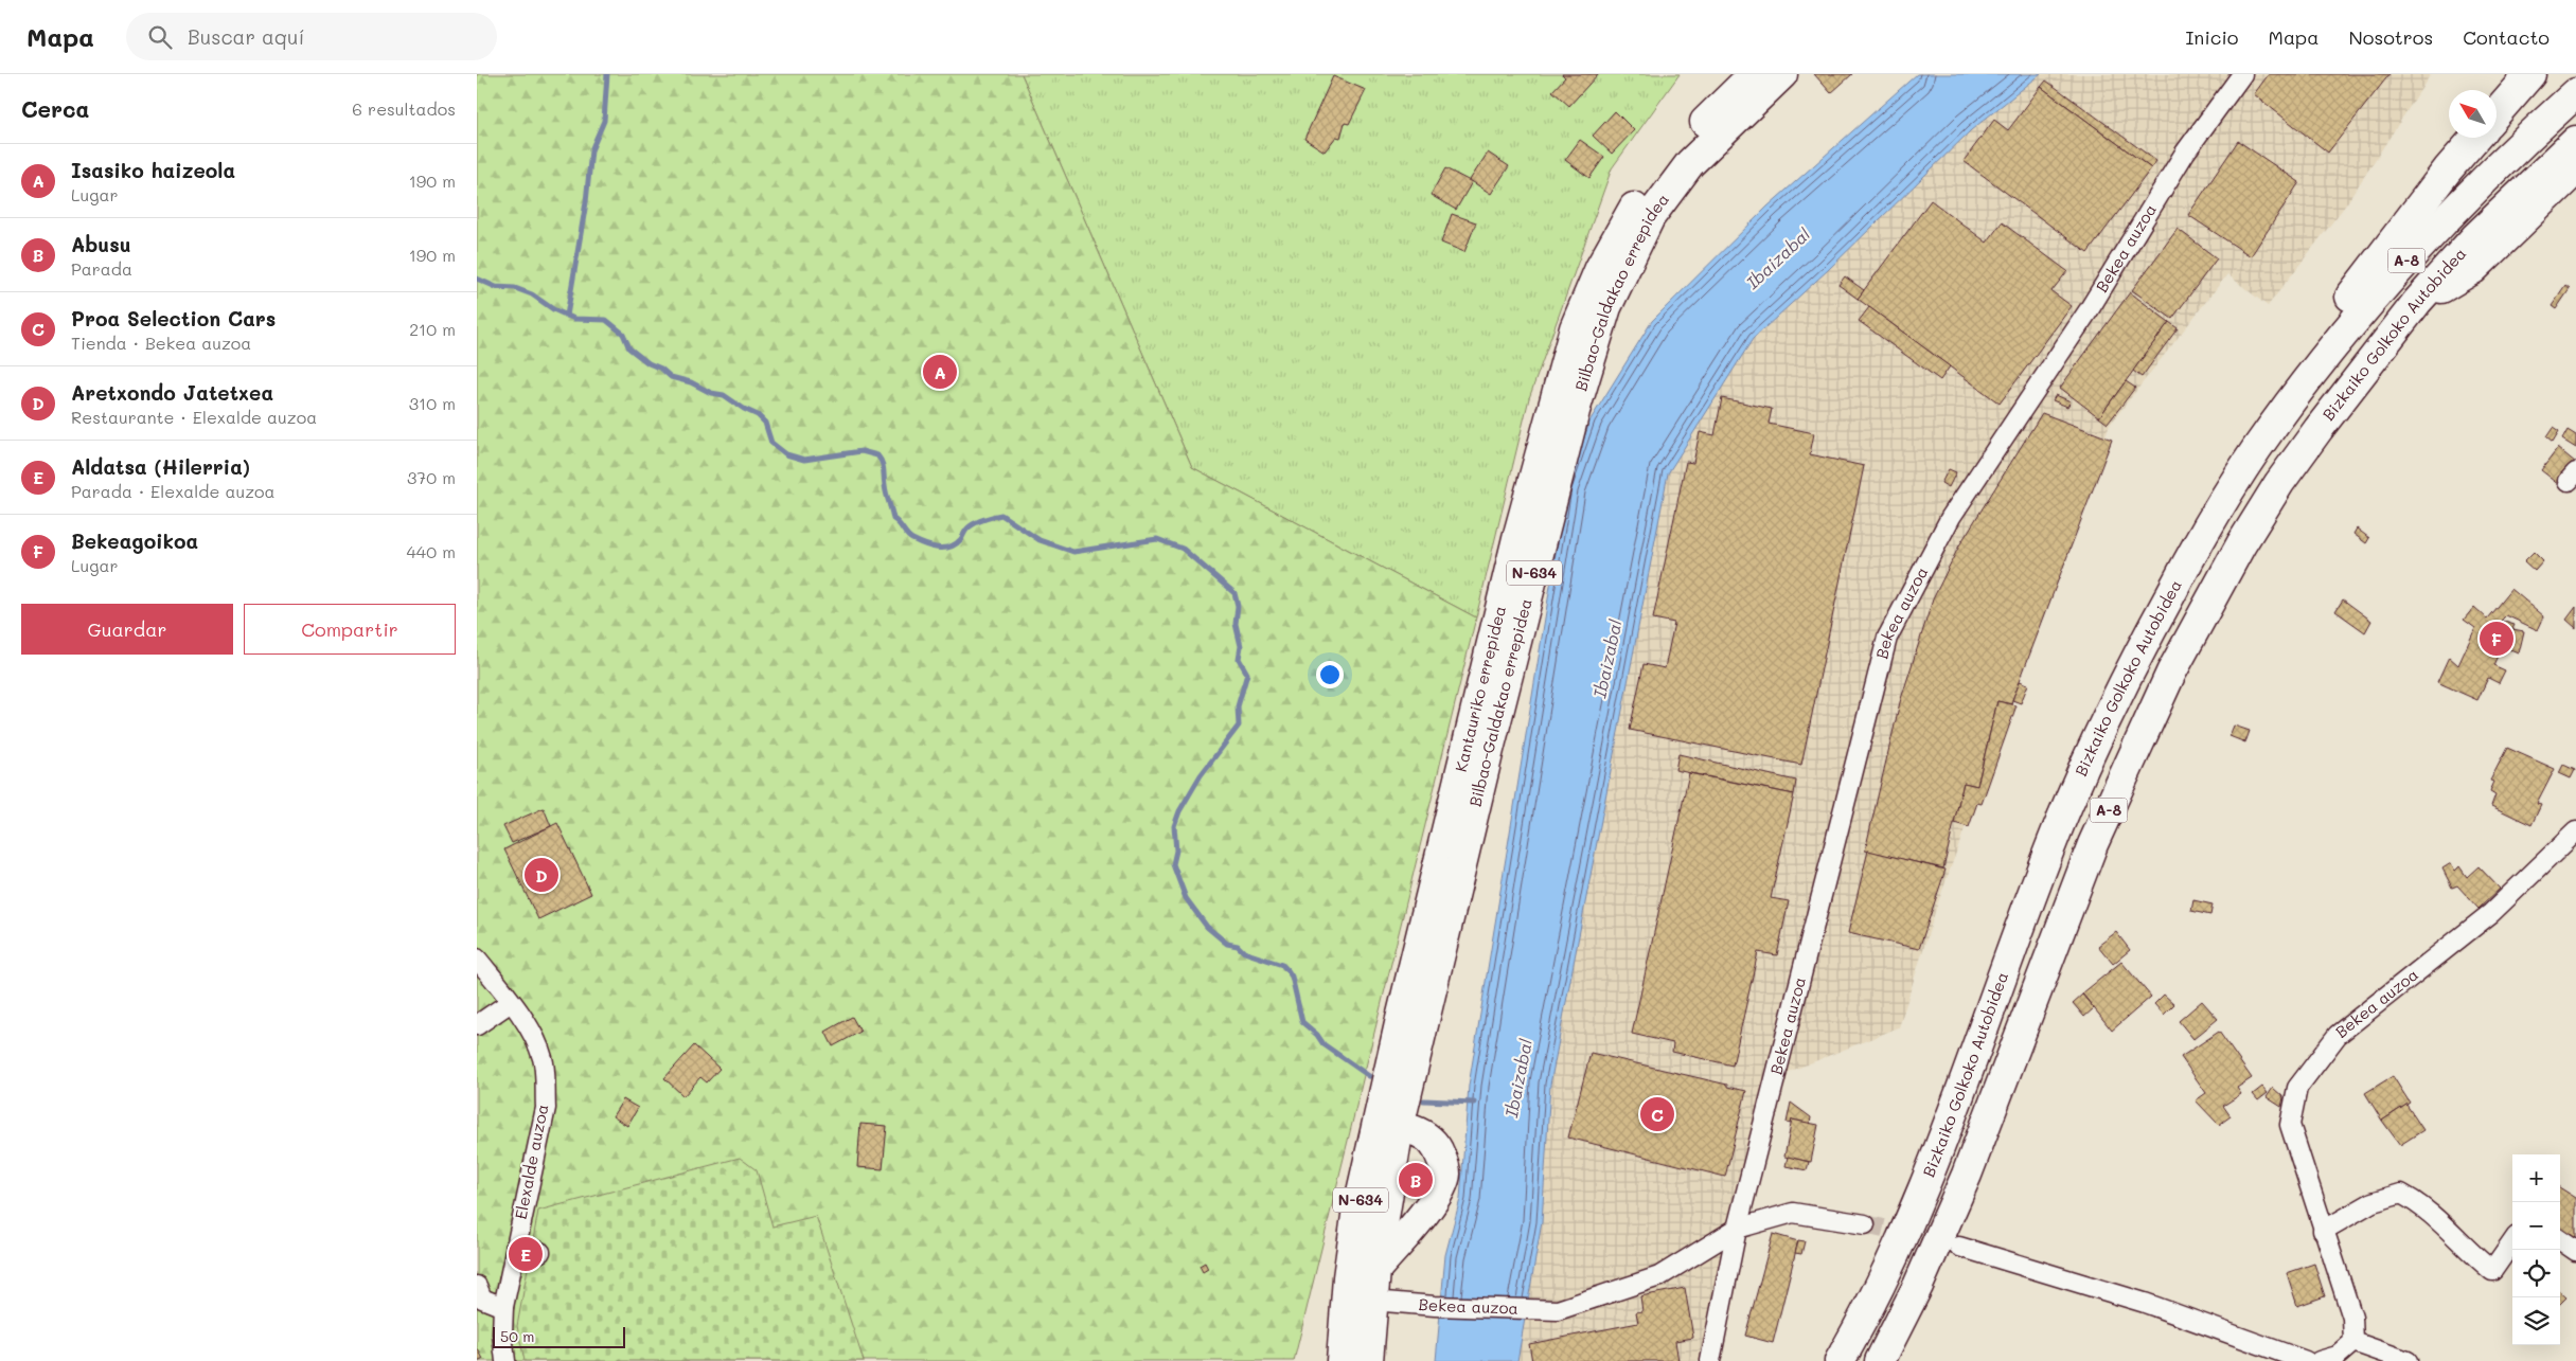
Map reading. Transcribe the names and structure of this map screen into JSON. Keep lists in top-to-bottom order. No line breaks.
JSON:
{"streets":{"highway":["A-8","Bilbao-Galdakao errepidea","Bizkaiko Golkoko Autobidea","N-634","Kantauriko errepidea"],"street":["Bekea auzoa","Elexalde auzoa"]},"crossings":[["Bekea auzoa","Bilbao-Galdakao errepidea"],["Bilbao-Galdakao errepidea","Kantauriko errepidea"]],"water":["Ibaizabal"],"scale_bar":"50 m","north":"top left","page":{"header":"Mapa","search":"Buscar aquí","nav":["Inicio","Mapa","Nosotros","Contacto"],"heading":["Cerca","6 resultados"],"list":[{"mark":"A","name":"Isasiko haizeola","note":"Lugar","value":"190 m"},{"mark":"B","name":"Abusu","note":"Parada","value":"190 m"},{"mark":"C","name":"Proa Selection Cars","note":"Tienda · Bekea auzoa","value":"210 m"},{"mark":"D","name":"Aretxondo Jatetxea","note":"Restaurante · Elexalde auzoa","value":"310 m"},{"mark":"E","name":"Aldatsa (Hilerria)","note":"Parada · Elexalde auzoa","value":"370 m"},{"mark":"F","name":"Bekeagoikoa","note":"Lugar","value":"440 m"}],"pins":["A","F","D","C","B","E"],"buttons":["Guardar","Compartir"],"map_buttons":["+","−"],"scale":"50 m"}}
